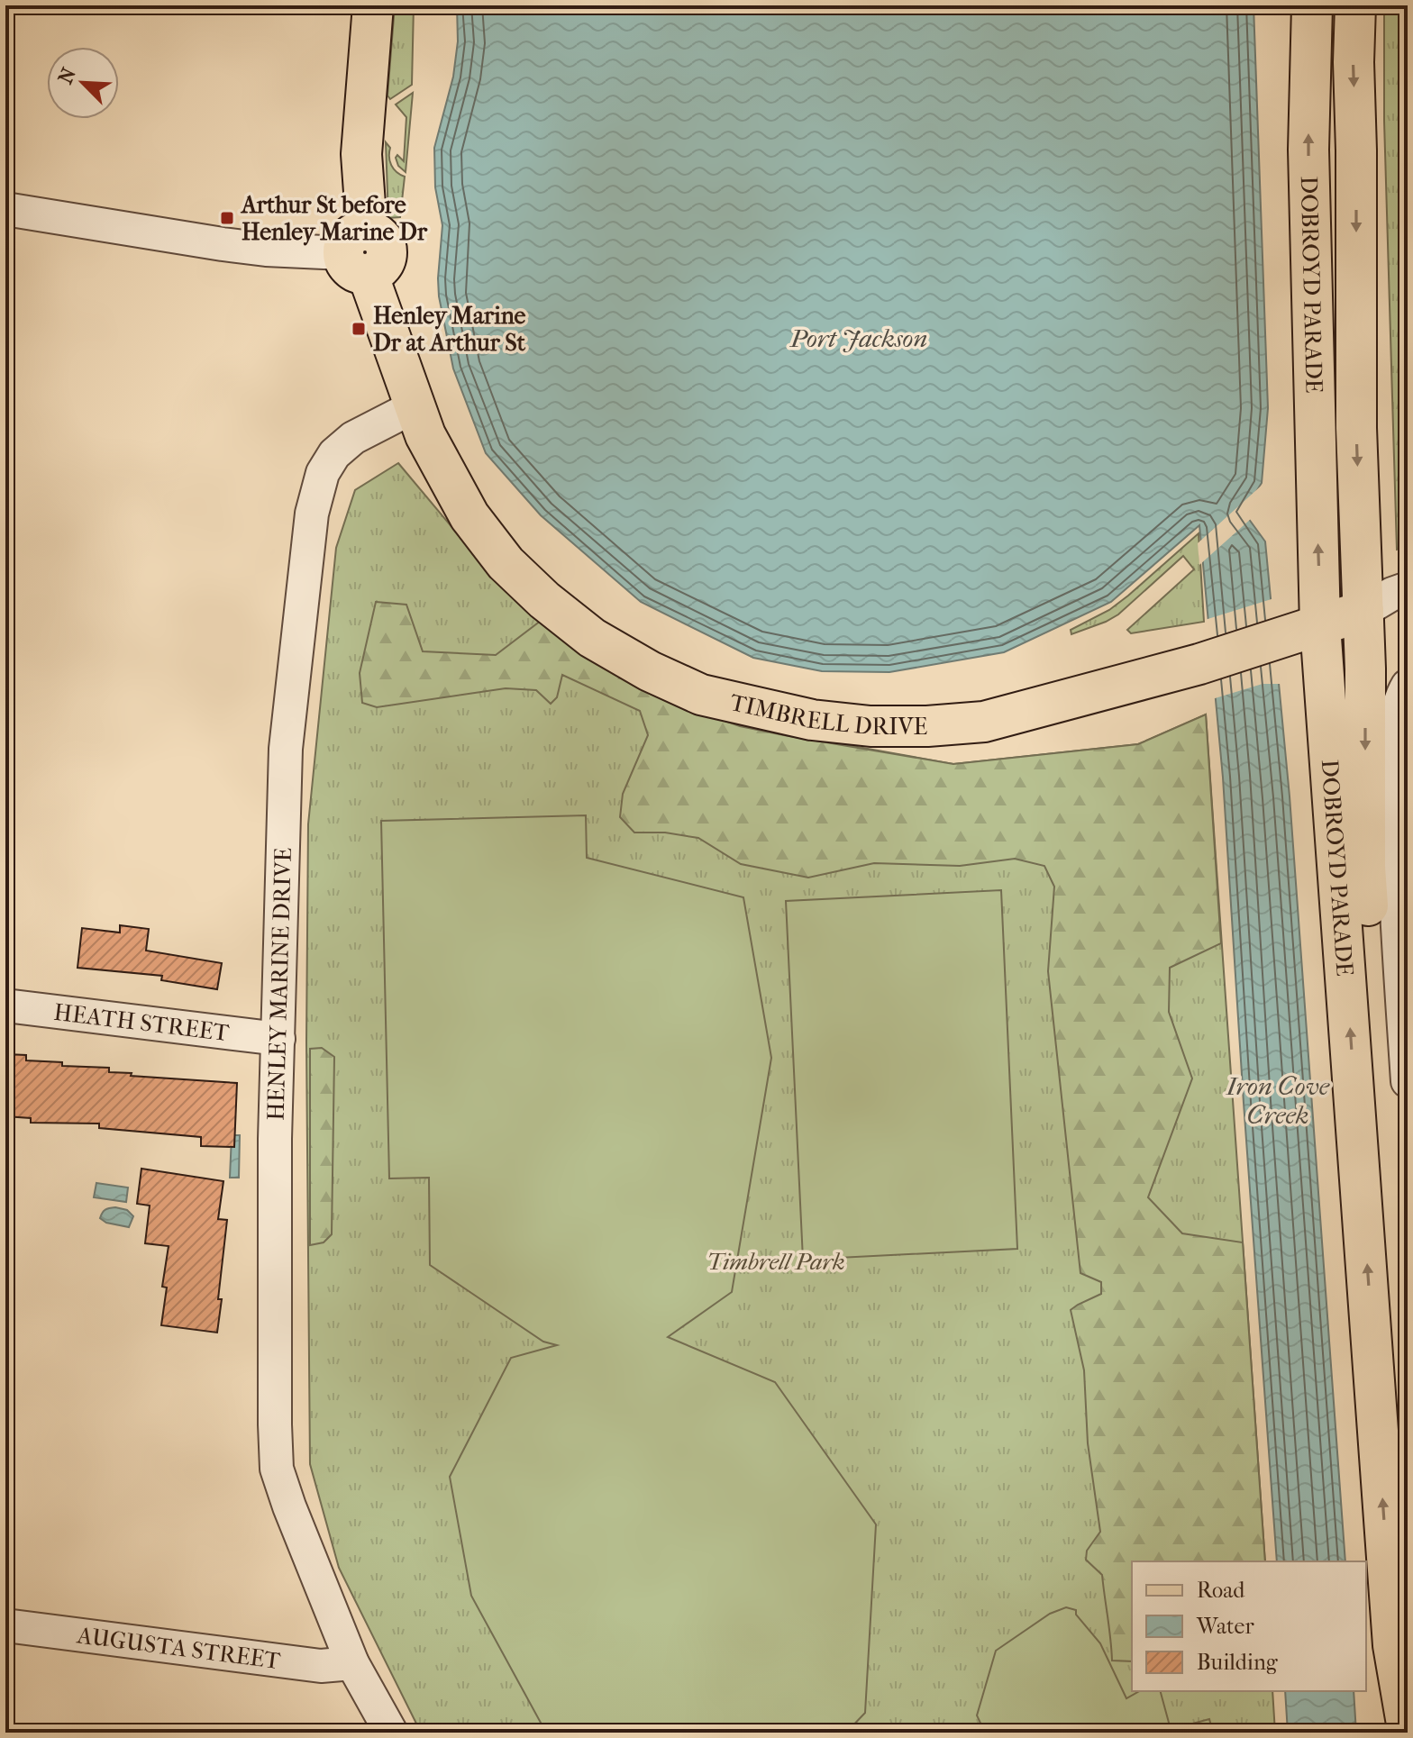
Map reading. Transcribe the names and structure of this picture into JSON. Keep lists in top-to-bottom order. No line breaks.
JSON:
{"streets":{"main road":["DOBROYD PARADE","TIMBRELL DRIVE"],"street":["HENLEY MARINE DRIVE","HEATH STREET","AUGUSTA STREET"]},"crossings":[["DOBROYD PARADE","TIMBRELL DRIVE"],["TIMBRELL DRIVE","HENLEY MARINE DRIVE"],["HENLEY MARINE DRIVE","HEATH STREET"],["HENLEY MARINE DRIVE","AUGUSTA STREET"]],"water":["Port Jackson","Iron Cove Creek"],"parks":["Timbrell Park"],"places":{"transit":["Arthur St before Henley Marine Dr","Henley Marine Dr at Arthur St"]},"legend":["Road","Water","Building"],"north":"top left"}
